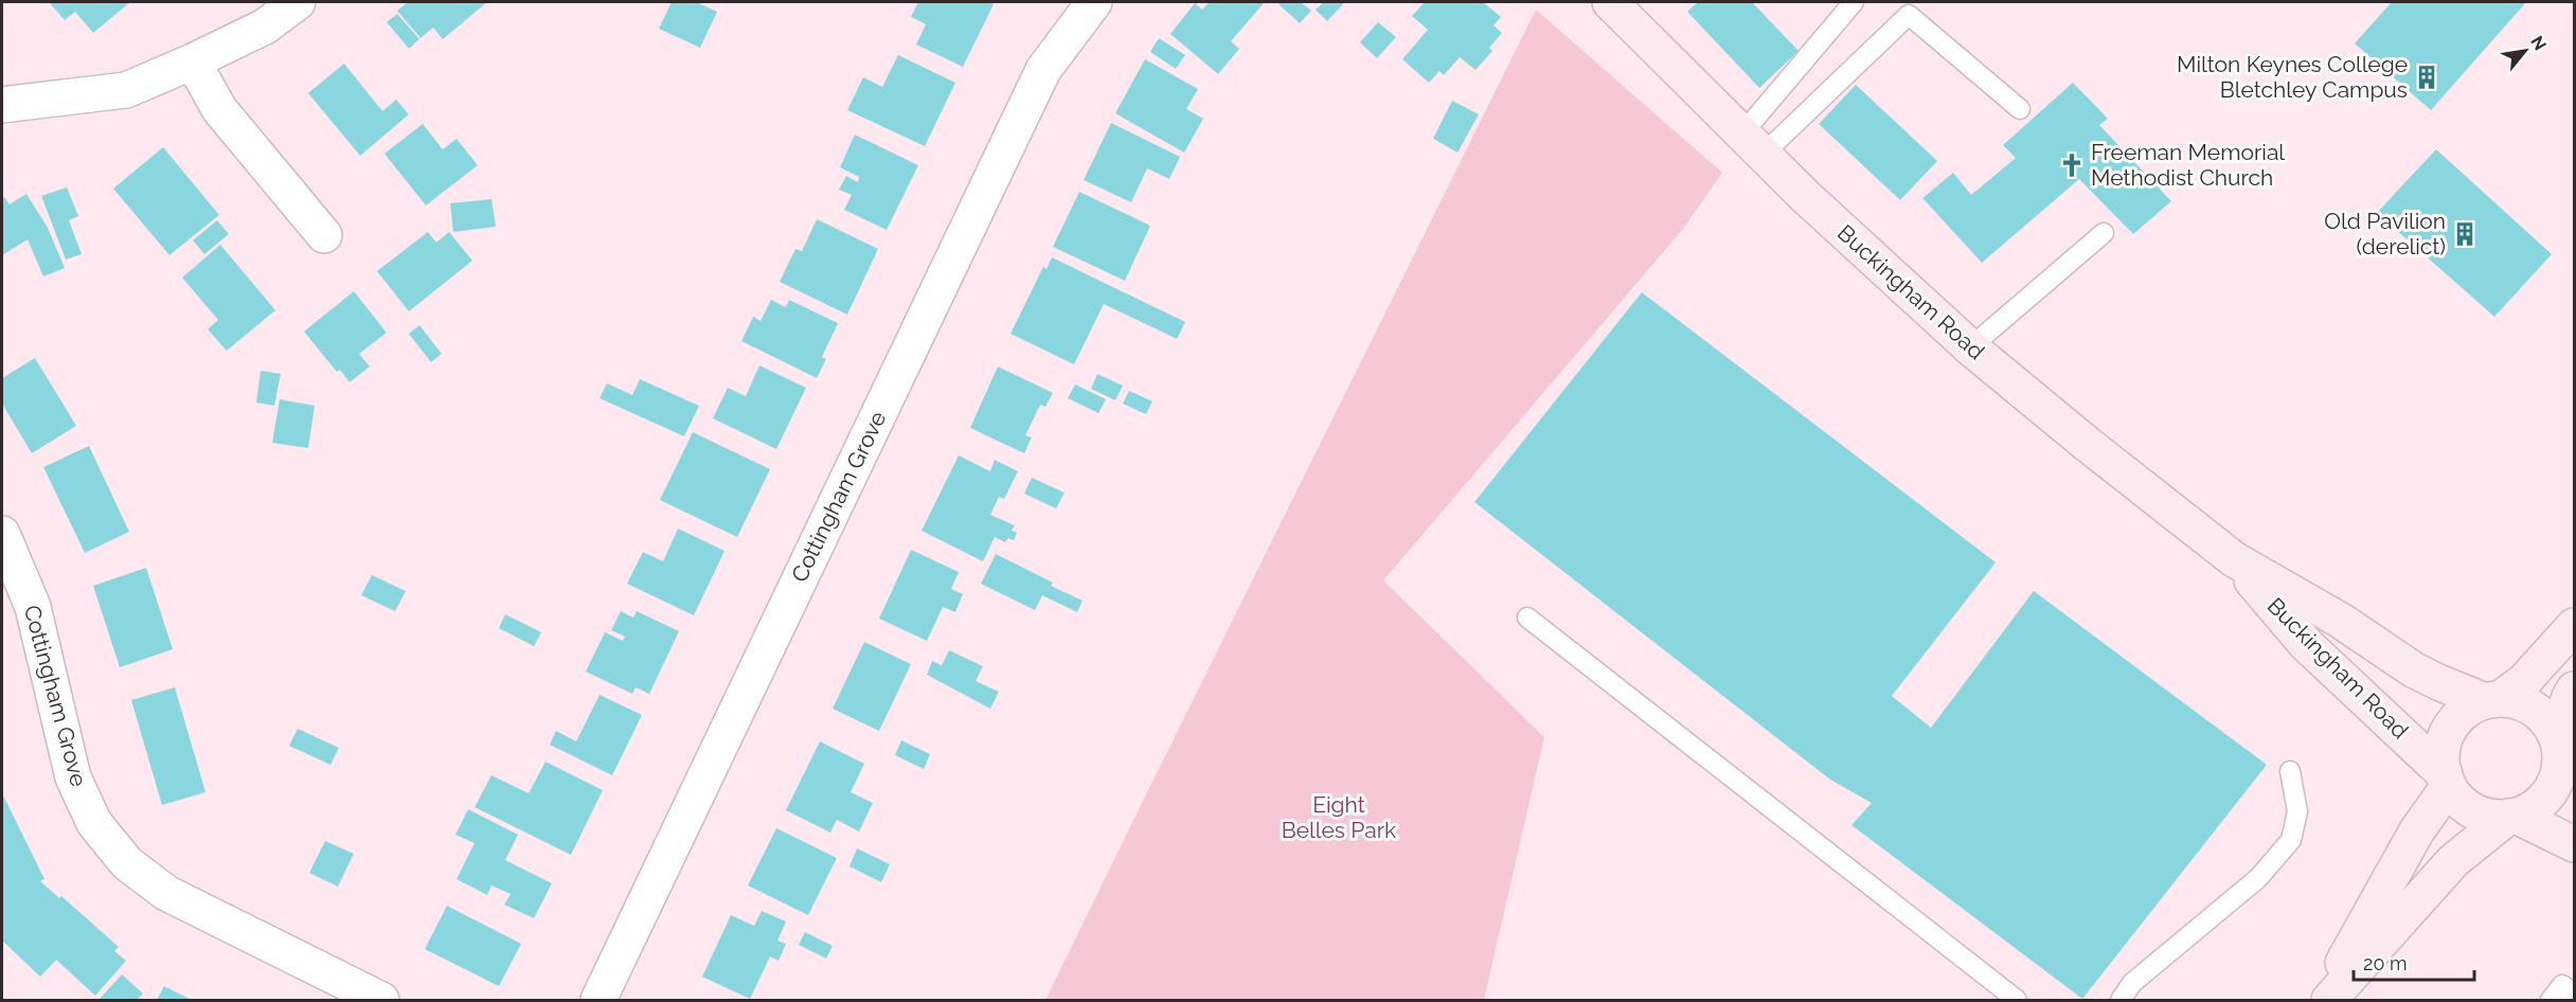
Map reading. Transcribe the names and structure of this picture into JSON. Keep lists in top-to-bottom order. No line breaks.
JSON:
{"streets":{"main road":["Buckingham Road"],"street":["Cottingham Grove"]},"parks":["Eight Belles Park"],"places":{"building":["Milton Keynes College Bletchley Campus","Old Pavilion (derelict)"],"church":["Freeman Memorial Methodist Church"]},"scale_bar":"20 m","north":"top right"}
